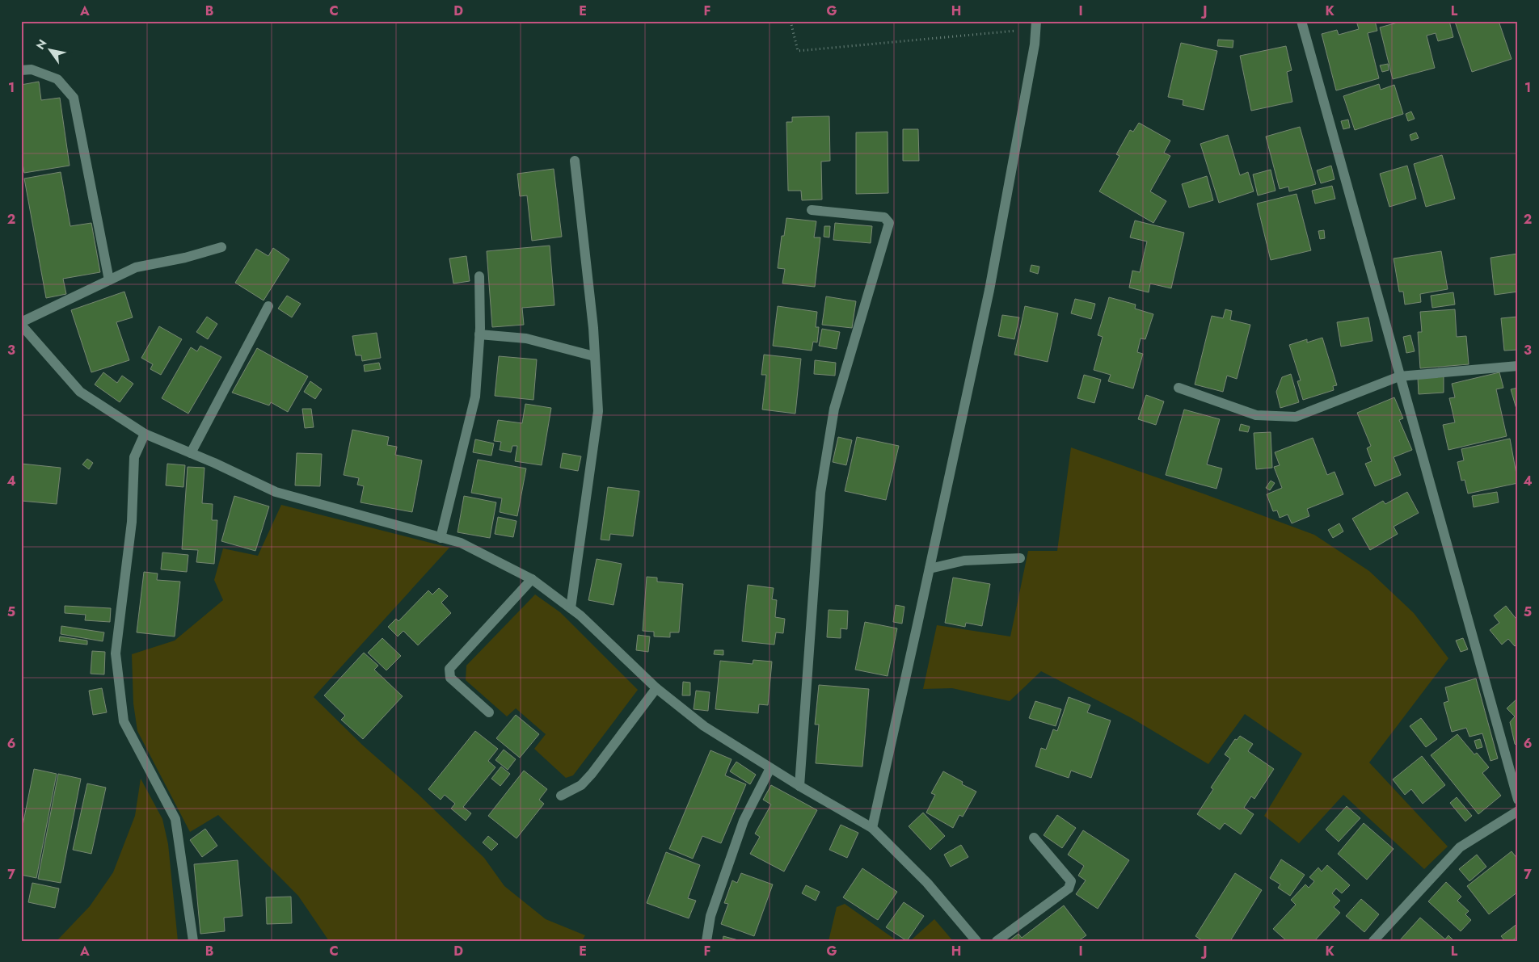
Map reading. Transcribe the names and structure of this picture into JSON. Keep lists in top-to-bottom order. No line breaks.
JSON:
{"north":"top left","grid":{"columns":["A","B","C","D","E","F","G","H","I","J","K","L"],"rows":["1","2","3","4","5","6","7"]}}
